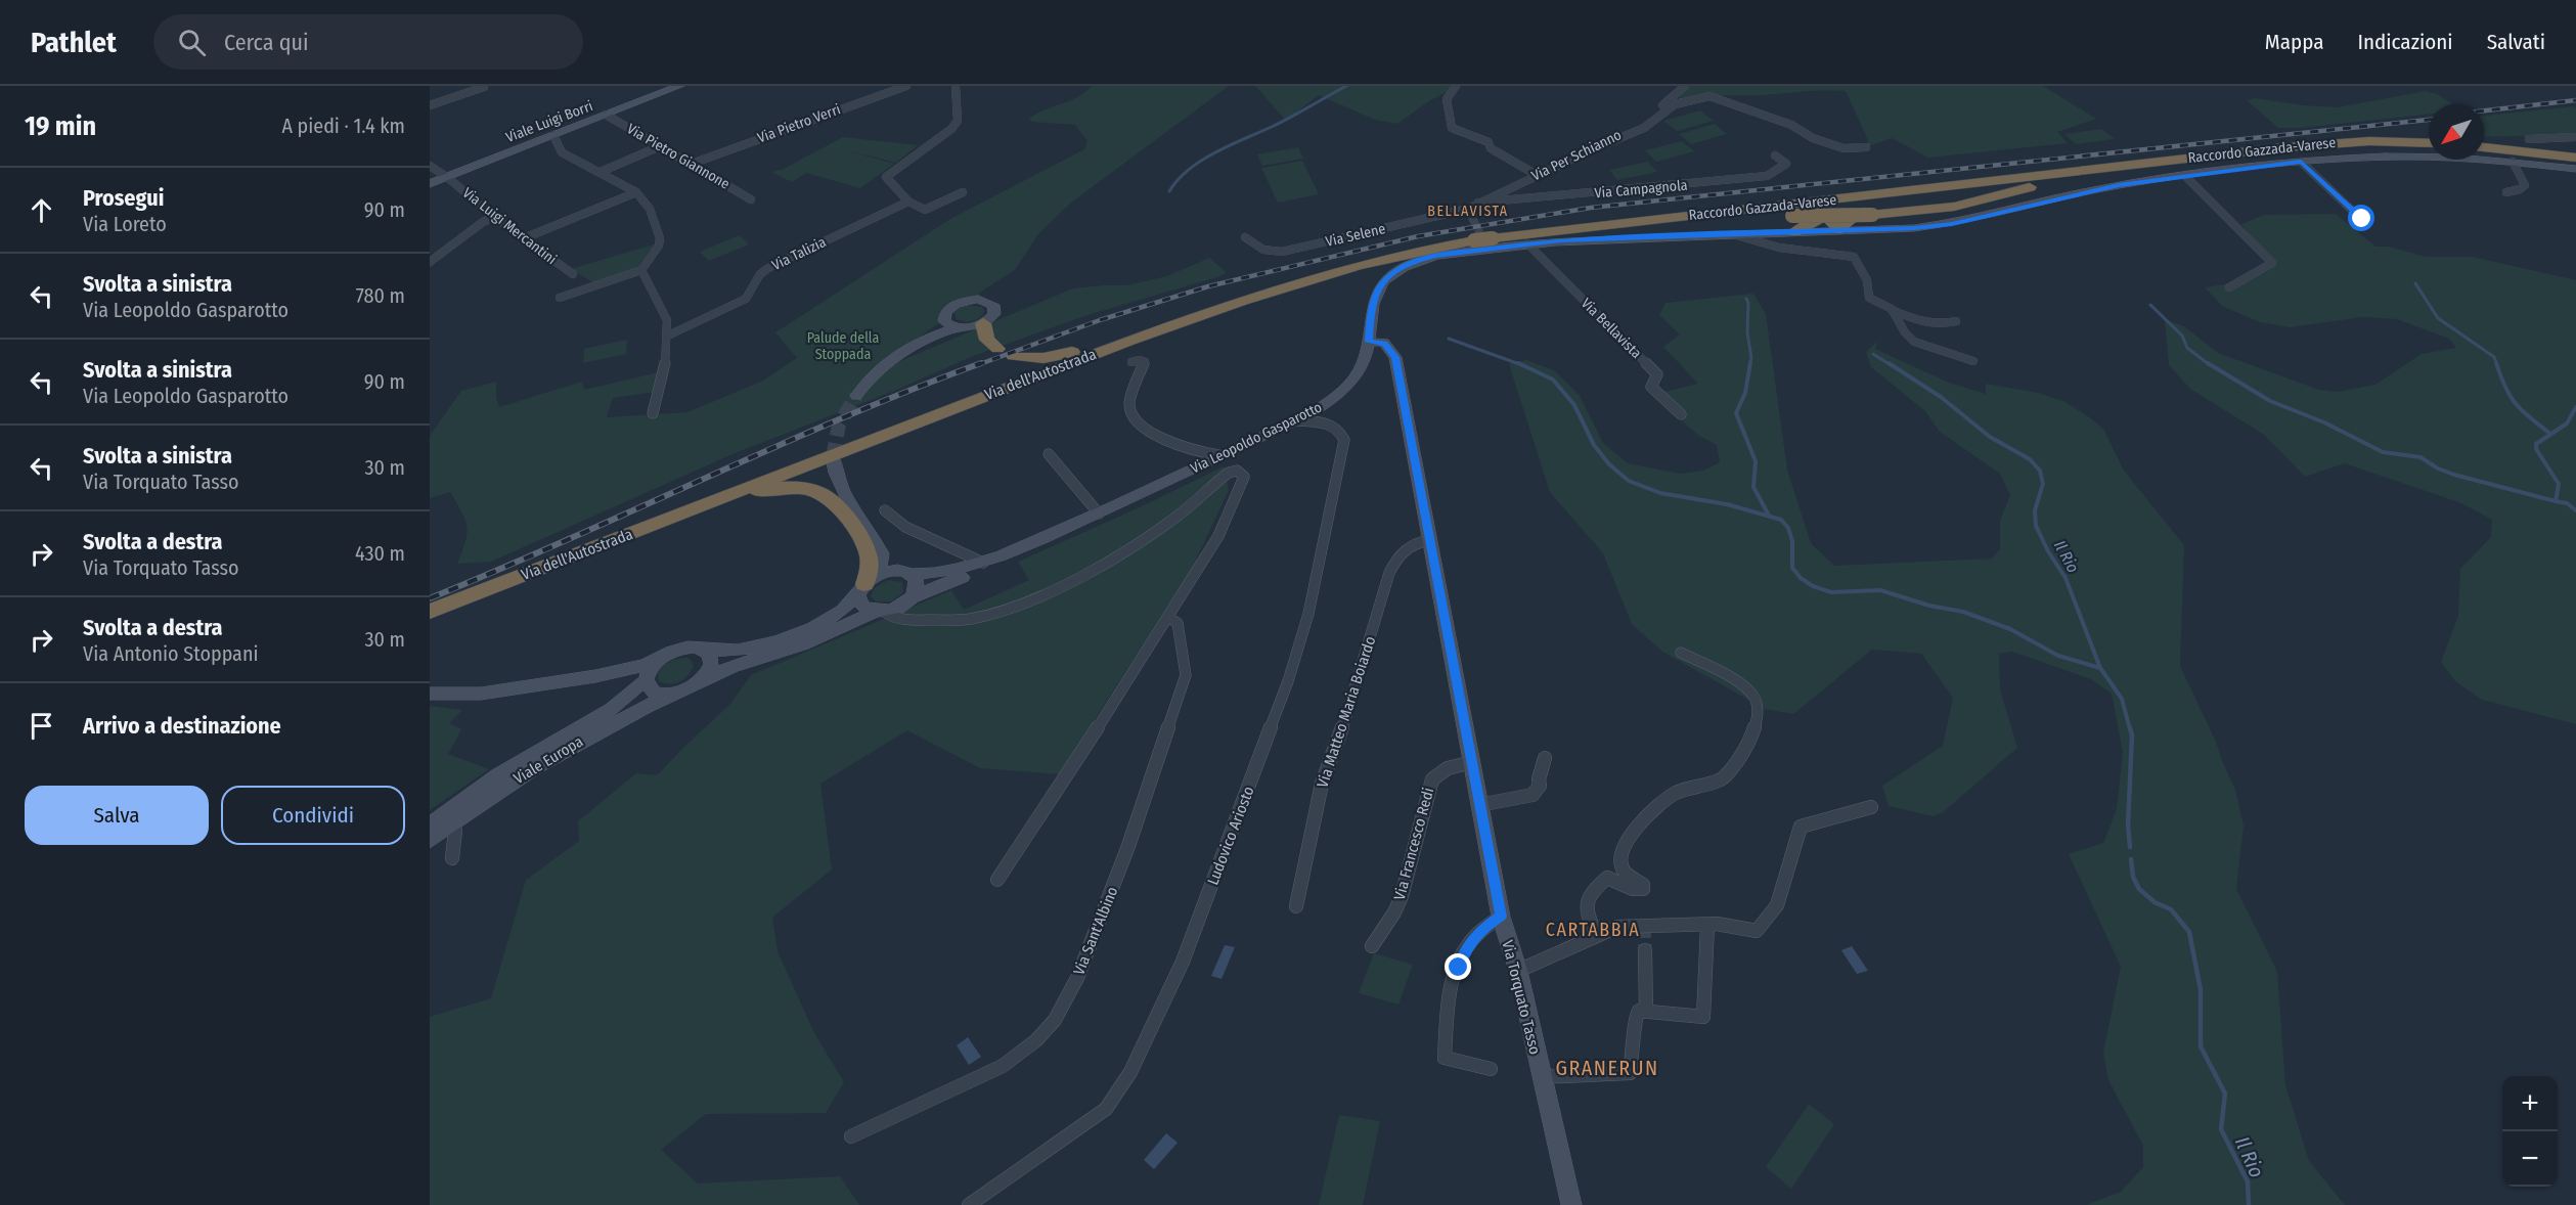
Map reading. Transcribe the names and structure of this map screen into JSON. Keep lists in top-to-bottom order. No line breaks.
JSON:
{"streets":{"highway":["Raccordo Gazzada-Varese","Via dell'Autostrada"],"main road":["Viale Luigi Borri","Via Leopoldo Gasparotto","Viale Europa","Via Torquato Tasso"],"street":["Via Pietro Verri","Via Per Schianno","Via Pietro Giannone","Via Campagnola","Via Luigi Mercantini","Via Selene","Via Talizia","Via Bellavista","Via Matteo Maria Boiardo","Ludovico Ariosto","Via Francesco Redi","Via Sant'Albino"]},"crossings":[["Viale Luigi Borri","Via Pietro Giannone"],["Viale Luigi Borri","Via Luigi Mercantini"],["Via Pietro Verri","Via Pietro Giannone"],["Raccordo Gazzada-Varese","Via dell'Autostrada"],["Via Per Schianno","Via Campagnola"],["Via Per Schianno","Via Selene"],["Via Bellavista","Via Leopoldo Gasparotto"],["Via Leopoldo Gasparotto","Viale Europa"],["Via Leopoldo Gasparotto","Ludovico Ariosto"],["Via Leopoldo Gasparotto","Via Torquato Tasso"],["Via Matteo Maria Boiardo","Via Torquato Tasso"],["Via Francesco Redi","Via Torquato Tasso"]],"districts":["BELLAVISTA","CARTABBIA","GRANERUN"],"water":["Il Rio"],"parks":["Palude della Stoppada"],"north":"bottom left","page":{"header":"Pathlet","search":"Cerca qui","nav":["Mappa","Indicazioni","Salvati"],"heading":["19 min","A piedi · 1.4 km"],"list":[["Prosegui","Via Loreto","90 m"],["Svolta a sinistra","Via Leopoldo Gasparotto","780 m"],["Svolta a sinistra","Via Leopoldo Gasparotto","90 m"],["Svolta a sinistra","Via Torquato Tasso","30 m"],["Svolta a destra","Via Torquato Tasso","430 m"],["Svolta a destra","Via Antonio Stoppani","30 m"],"Arrivo a destinazione"],"buttons":["Salva","Condividi"],"map_buttons":["+","−"]}}
